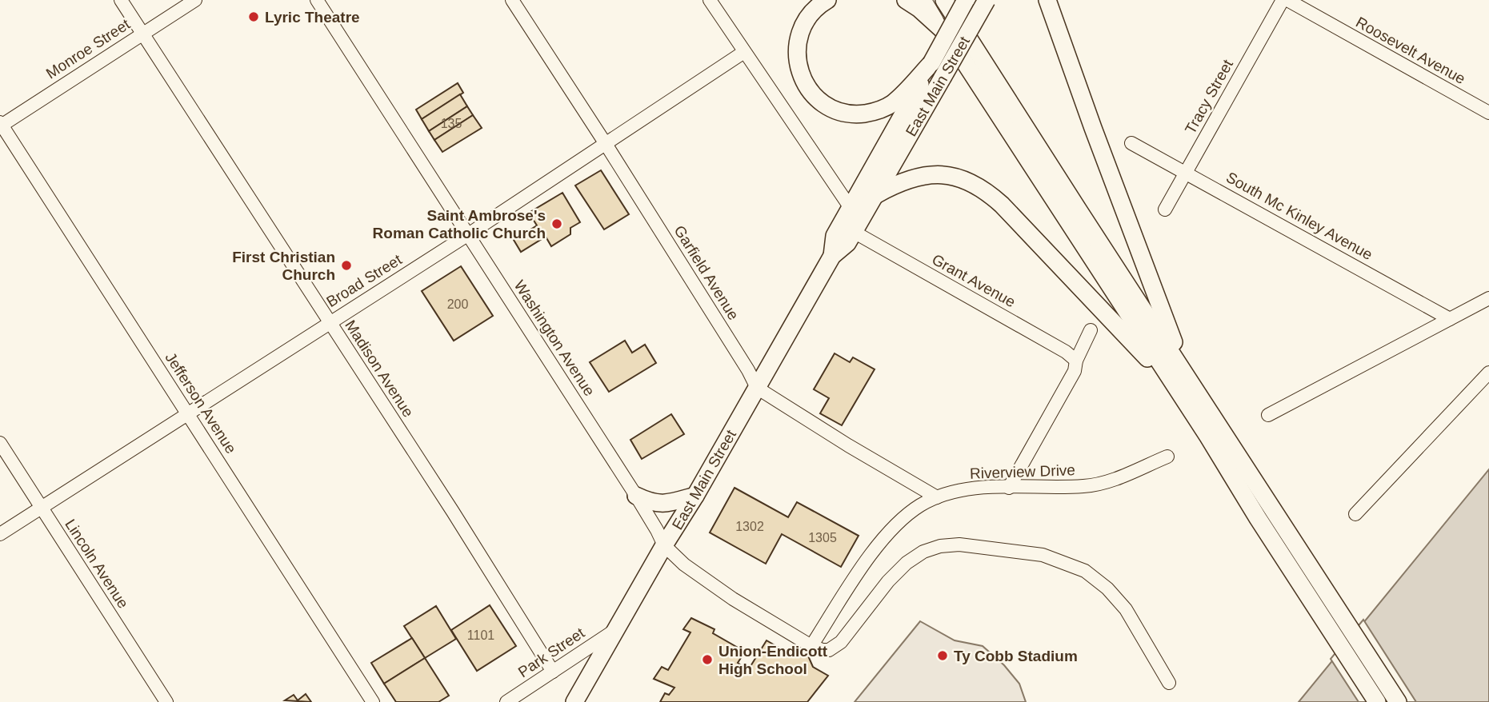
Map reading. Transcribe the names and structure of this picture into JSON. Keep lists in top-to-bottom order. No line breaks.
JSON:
{"streets":{"main road":["East Main Street"],"street":["Monroe Street","Roosevelt Avenue","Tracy Street","South Mc Kinley Avenue","Garfield Avenue","Broad Street","Grant Avenue","Washington Avenue","Madison Avenue","Jefferson Avenue","Riverview Drive","Lincoln Avenue","Park Street"]},"crossings":[["Monroe Street","Madison Avenue"],["Monroe Street","Jefferson Avenue"],["East Main Street","Garfield Avenue"],["East Main Street","Grant Avenue"],["East Main Street","Washington Avenue"],["East Main Street","Park Street"],["Tracy Street","South Mc Kinley Avenue"],["Garfield Avenue","Broad Street"],["Garfield Avenue","Riverview Drive"],["Broad Street","Washington Avenue"],["Broad Street","Madison Avenue"],["Broad Street","Jefferson Avenue"],["Broad Street","Lincoln Avenue"],["Washington Avenue","Riverview Drive"],["Madison Avenue","Park Street"]],"places":["Lyric Theatre","Saint Ambrose's Roman Catholic Church","First Christian Church","Ty Cobb Stadium","Union-Endicott High School"],"house_numbers":["135","200","1302","1305","1101"]}
